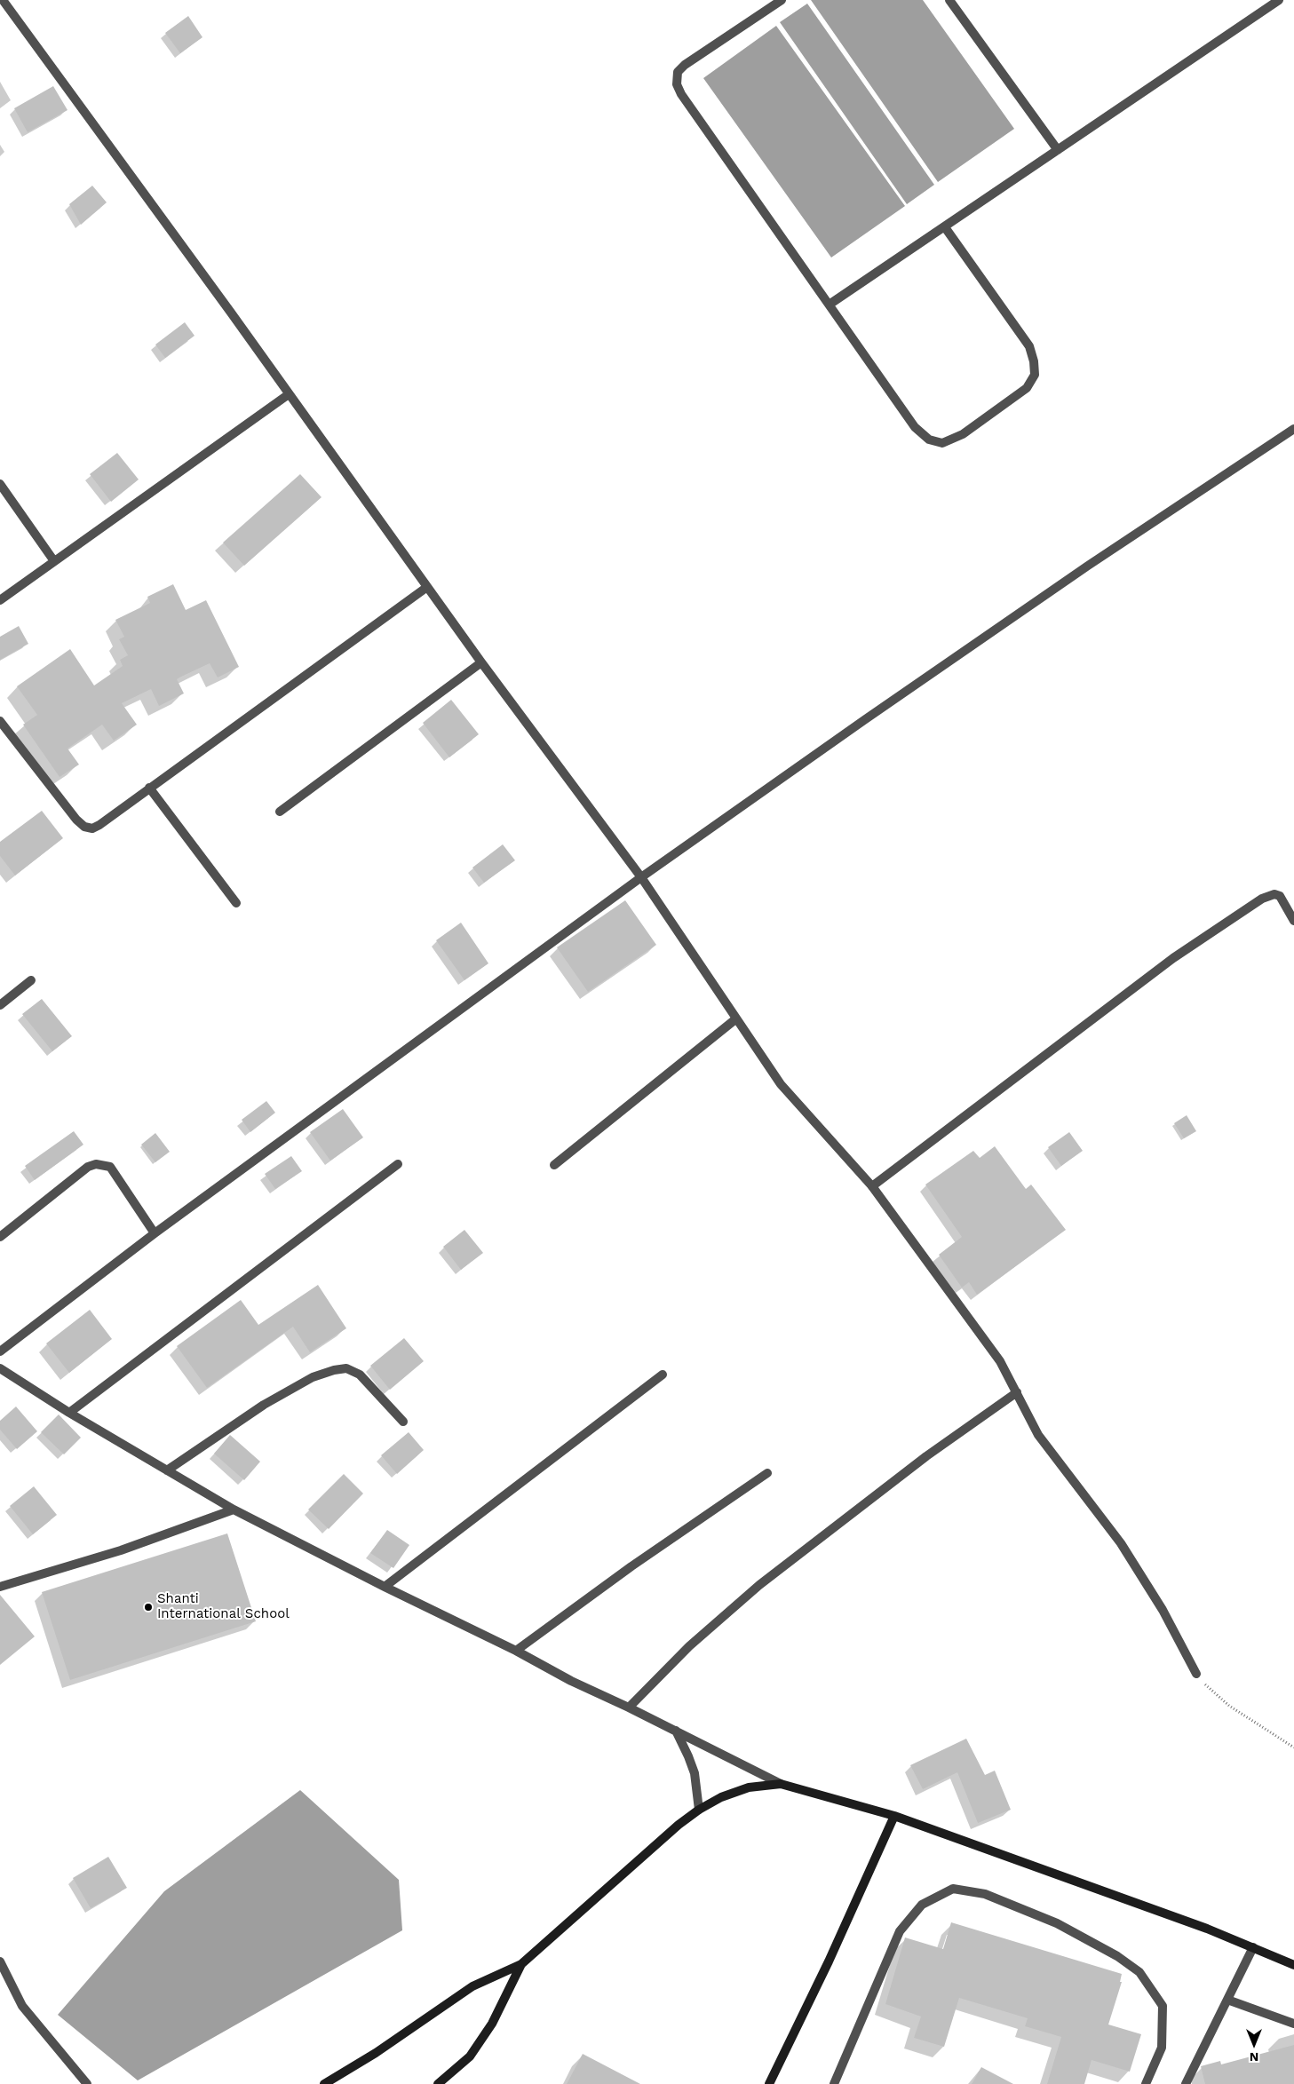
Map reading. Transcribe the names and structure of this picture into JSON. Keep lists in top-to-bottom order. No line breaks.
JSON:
{"places":["Shanti International School"],"north":"bottom"}
